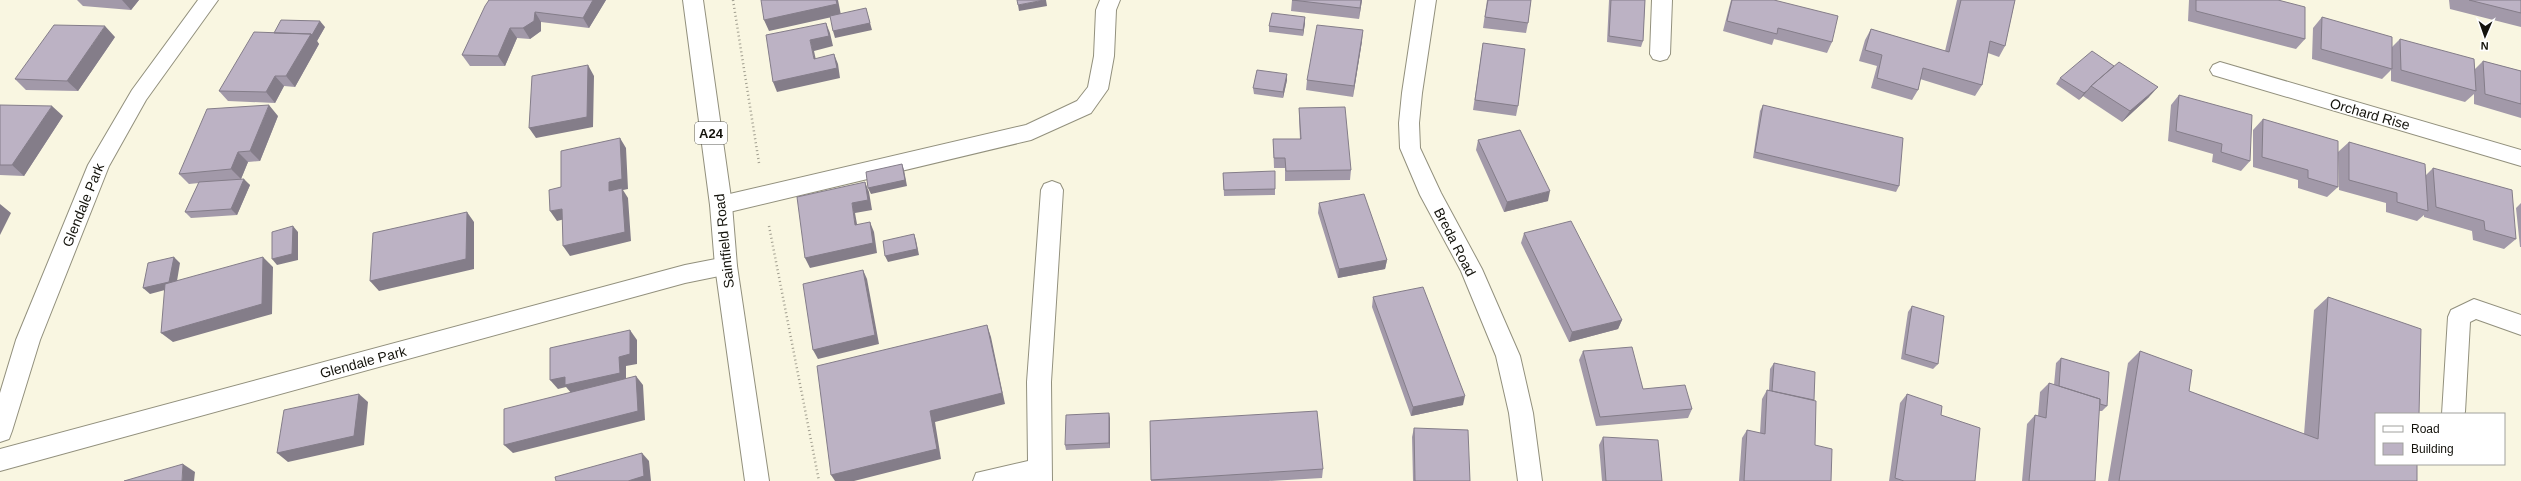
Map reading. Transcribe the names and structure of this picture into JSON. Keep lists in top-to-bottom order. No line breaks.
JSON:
{"streets":{"main road":["Orchard Rise","A24","Glendale Park","Saintfield Road","Breda Road"]},"crossings":[["Glendale Park","Saintfield Road"]],"legend":["Road","Building"],"north":"bottom"}
